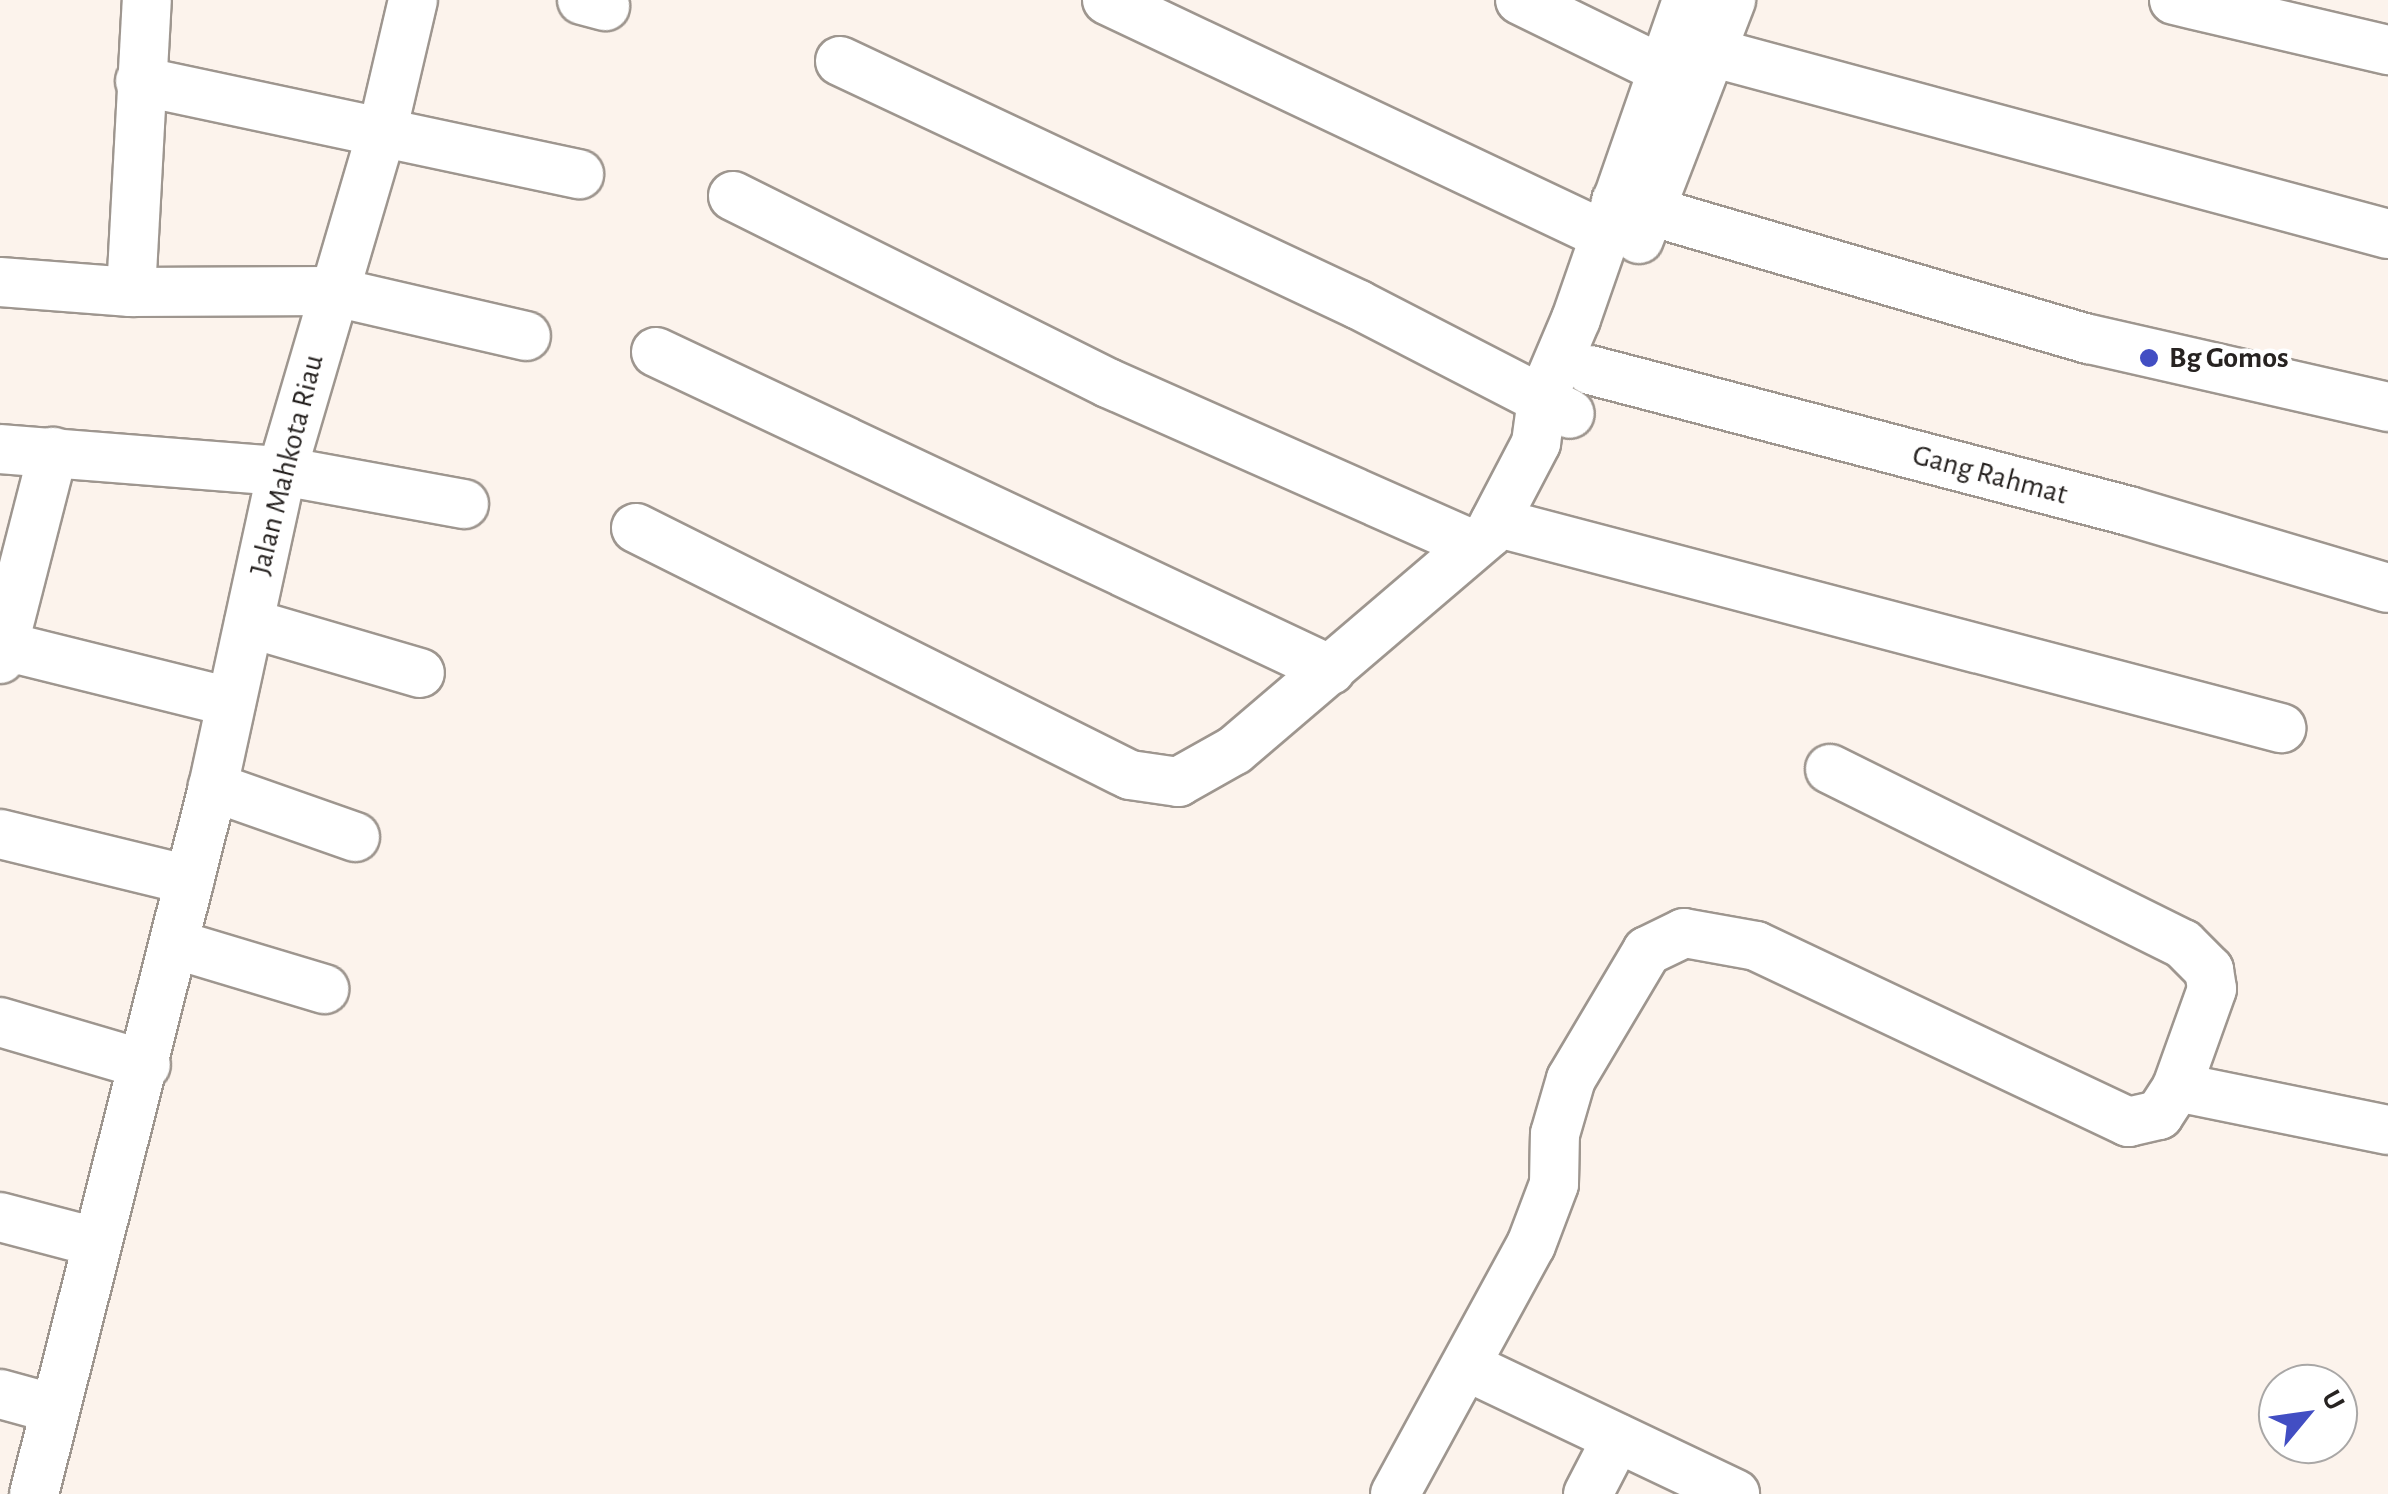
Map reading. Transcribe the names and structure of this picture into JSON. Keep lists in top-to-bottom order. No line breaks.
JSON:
{"streets":{"street":["Jalan Mahkota Riau","Gang Rahmat"]},"places":["Bg Gomos"],"north":"top right"}
